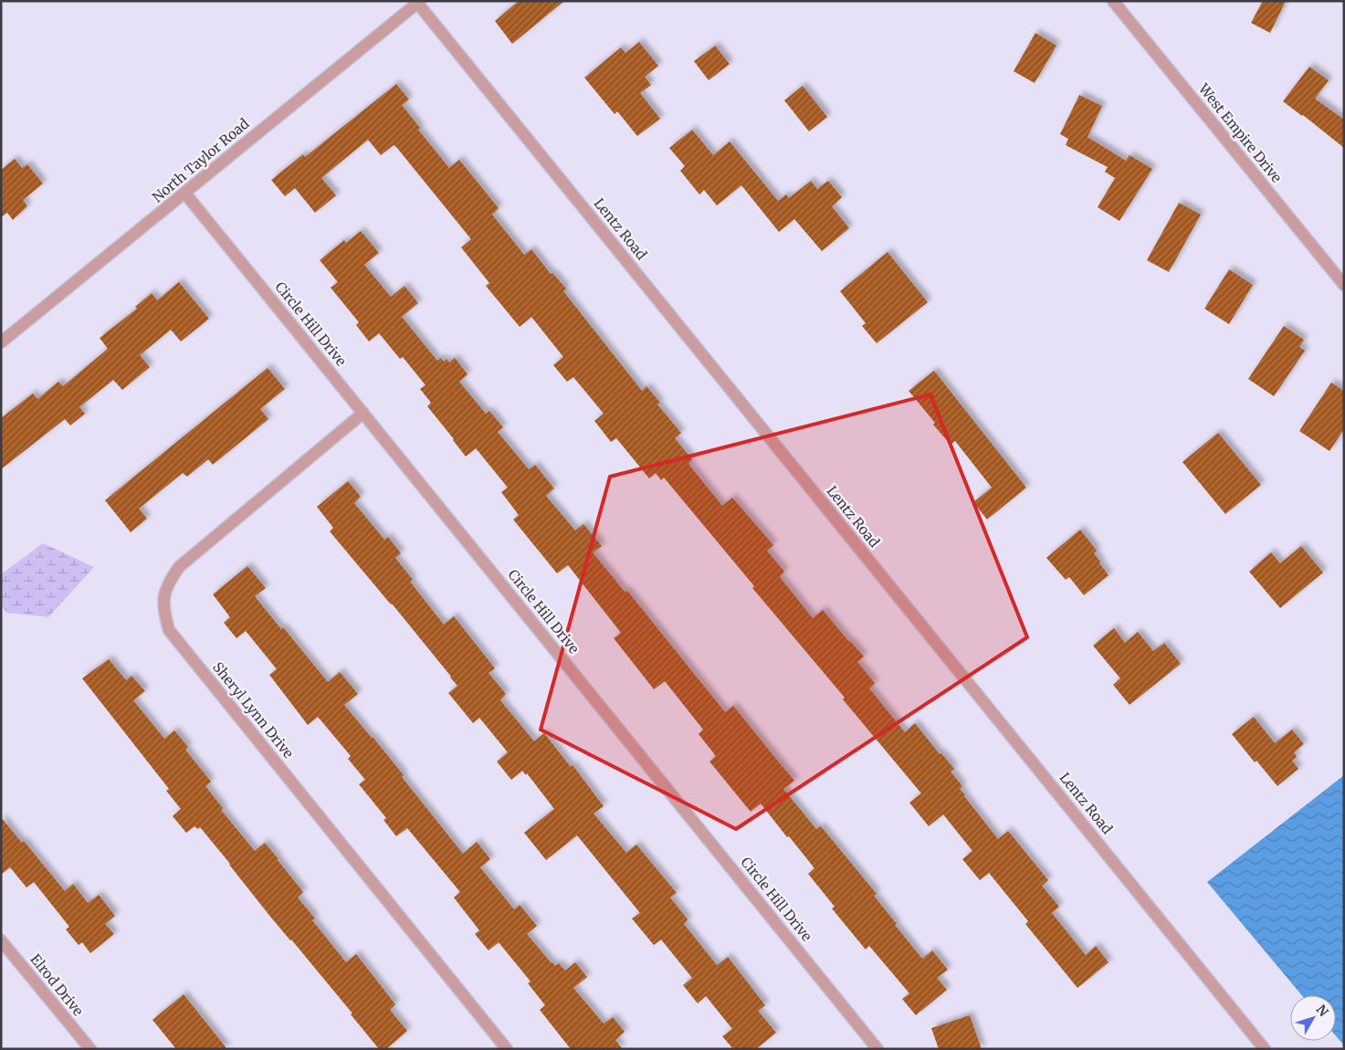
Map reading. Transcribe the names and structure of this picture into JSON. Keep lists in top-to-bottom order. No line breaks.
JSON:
{"streets":{"street":["West Empire Drive","North Taylor Road","Lentz Road","Circle Hill Drive","Sheryl Lynn Drive","Elrod Drive"]},"crossings":[["North Taylor Road","Lentz Road"],["North Taylor Road","Circle Hill Drive"],["Circle Hill Drive","Sheryl Lynn Drive"]],"north":"top right"}
